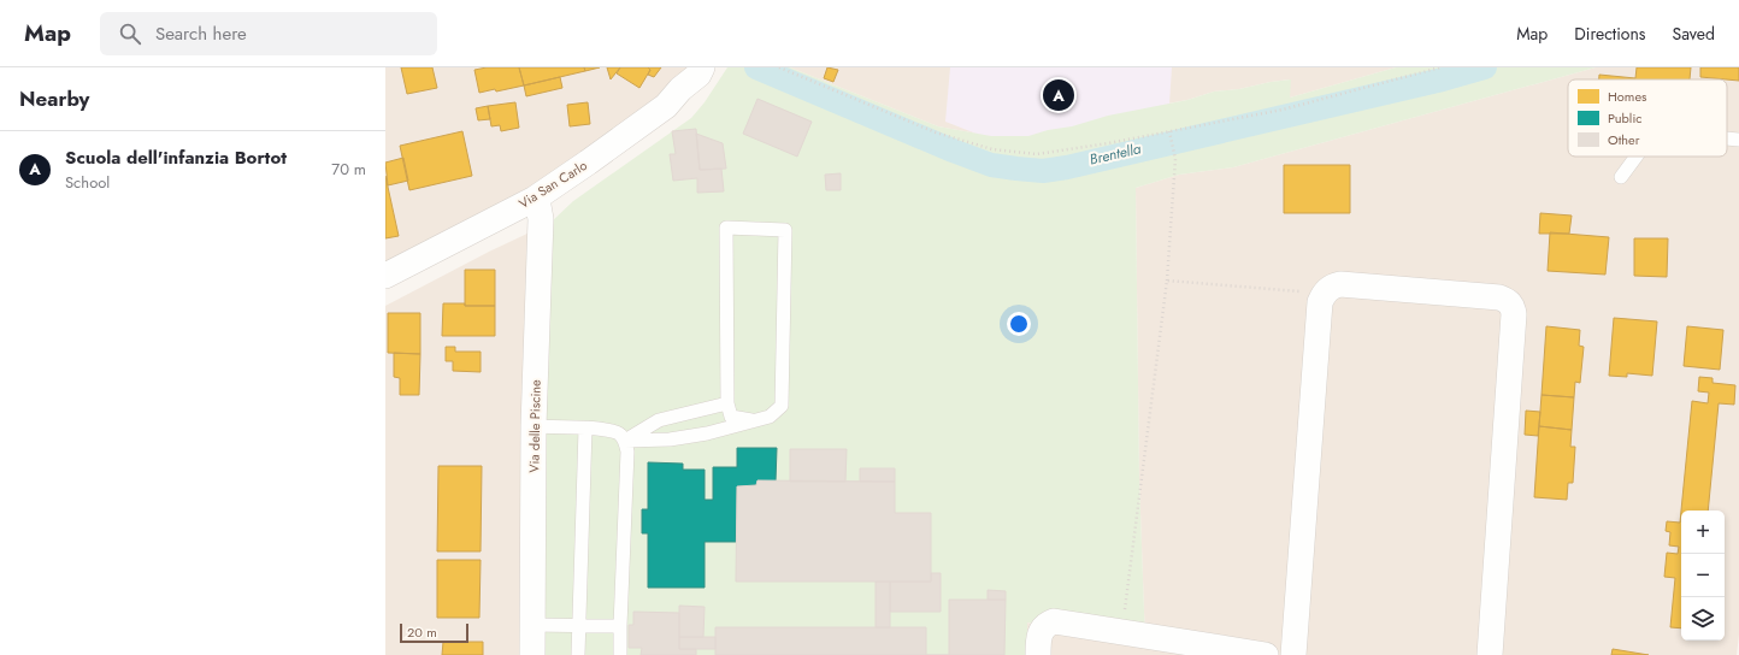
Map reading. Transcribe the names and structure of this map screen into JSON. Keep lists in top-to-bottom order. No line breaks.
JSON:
{"streets":{"street":["Via San Carlo","Via delle Piscine"]},"crossings":[["Via San Carlo","Via delle Piscine"]],"water":["Brentella"],"legend":["Homes","Public","Other"],"scale_bar":"20 m","page":{"header":"Map","search":"Search here","nav":["Map","Directions","Saved"],"heading":"Nearby","pins":"A","list":[{"mark":"A","name":"Scuola dell'infanzia Bortot","note":"School","value":"70 m"}],"map_buttons":["+","−"],"scale":"20 m"}}
